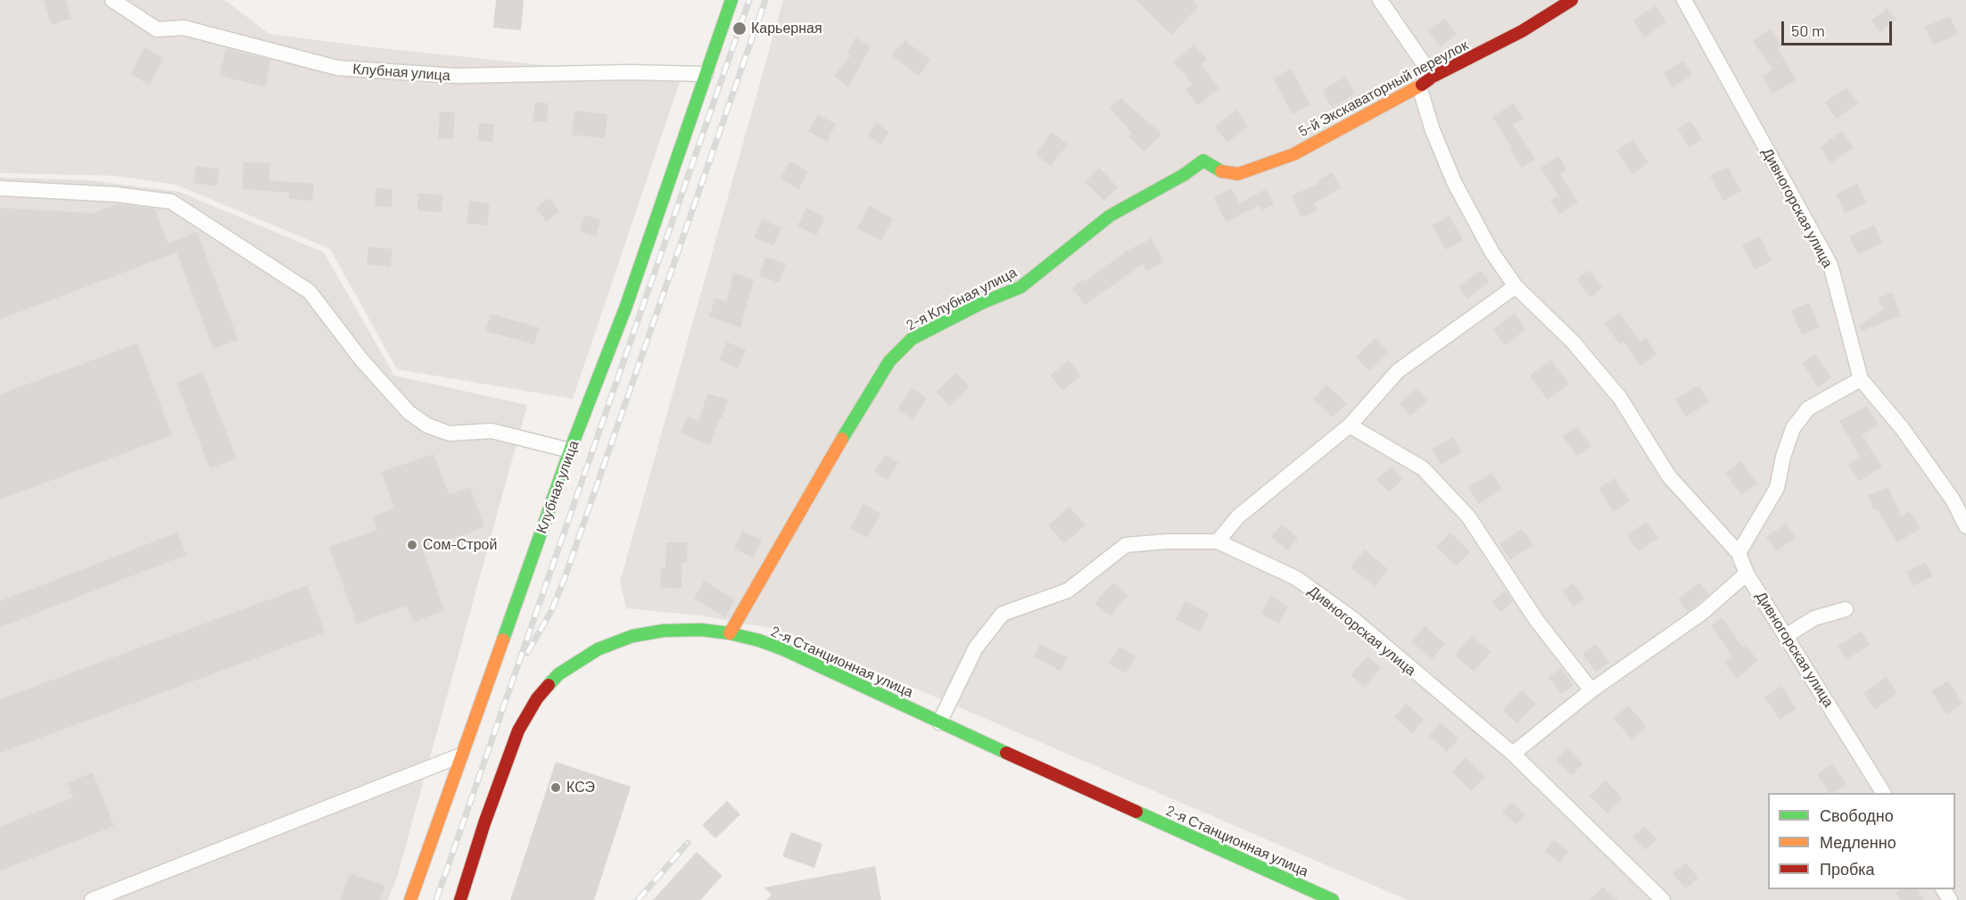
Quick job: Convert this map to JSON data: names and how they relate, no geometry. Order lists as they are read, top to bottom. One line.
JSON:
{"streets":{"street":["Клубная улица","5-й Экскаваторный переулок","Дивногорская улица","2-я Клубная улица","2-я Станционная улица"]},"crossings":[["5-й Экскаваторный переулок","Дивногорская улица"],["5-й Экскаваторный переулок","2-я Клубная улица"],["Дивногорская улица","2-я Станционная улица"],["2-я Клубная улица","2-я Станционная улица"]],"places":["Карьерная","Сом-Строй","КСЭ"],"legend":["Свободно","Медленно","Пробка"],"scale_bar":"50 m"}
